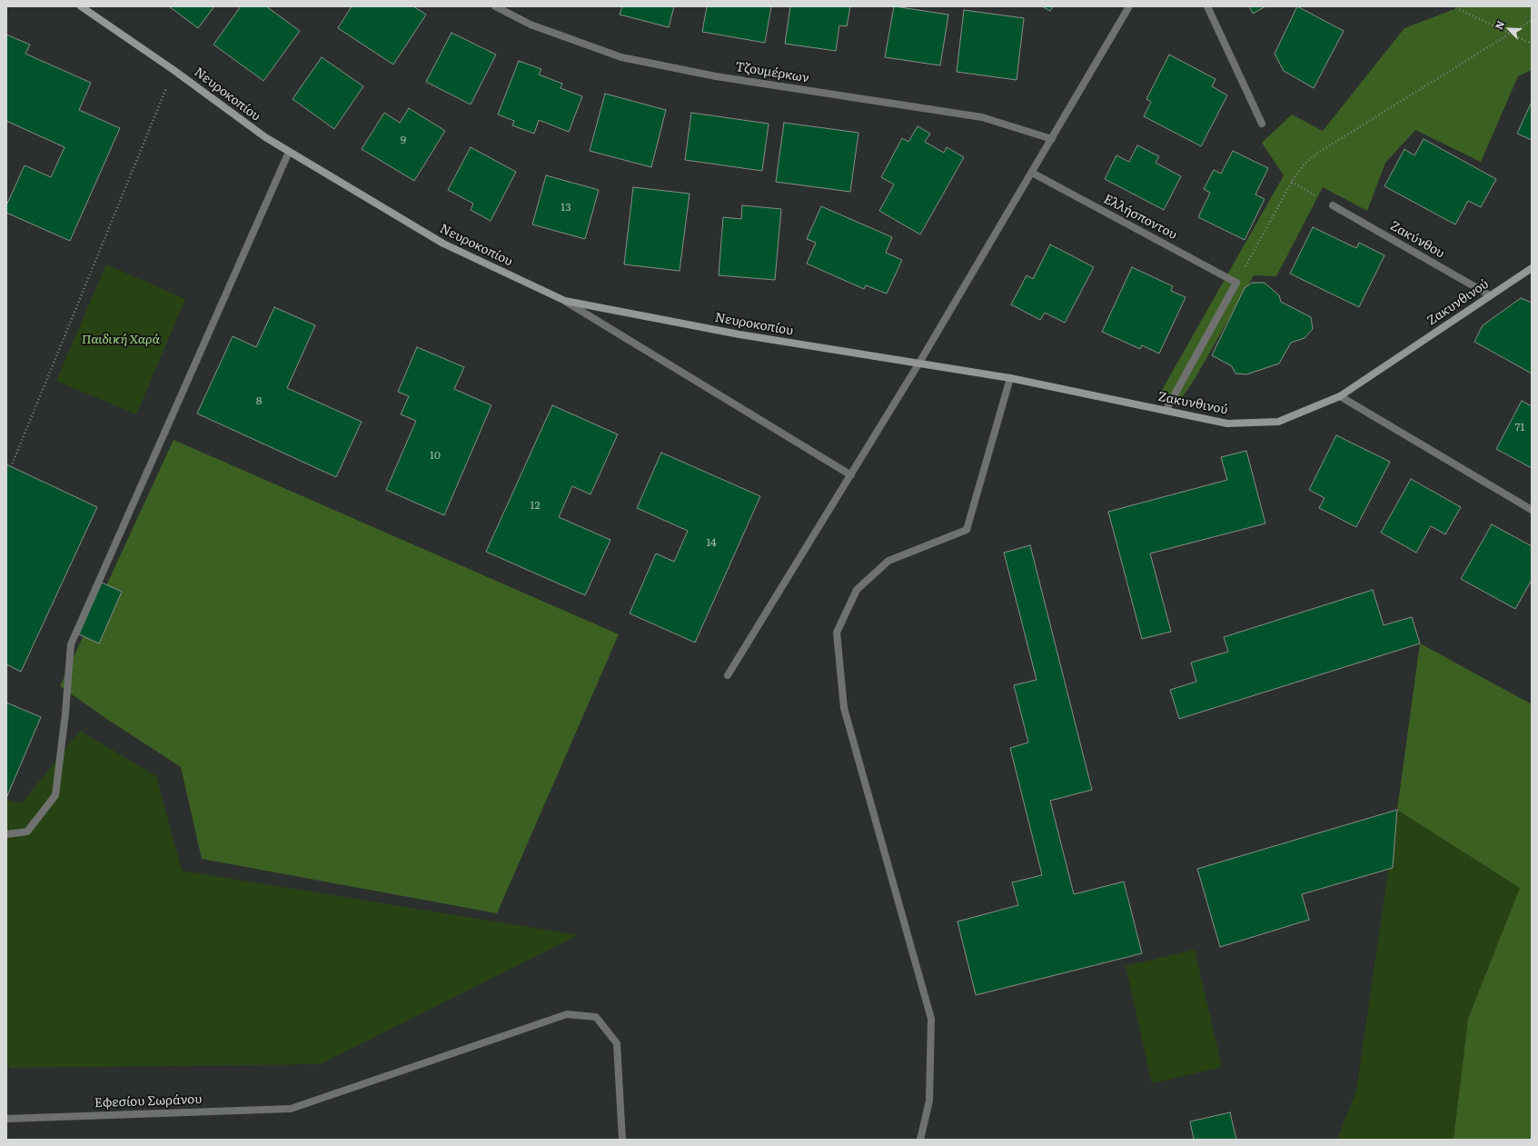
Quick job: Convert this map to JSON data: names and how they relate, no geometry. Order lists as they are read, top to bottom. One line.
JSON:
{"streets":{"street":["Τζουμέρκων","Νευροκοπίου","Ελλήσποντου","Ζακύνθου","Ζακυνθινού","Εφεσίου Σωράνου"]},"crossings":[["Νευροκοπίου","Ζακυνθινού"],["Ζακύνθου","Ζακυνθινού"]],"parks":["Παιδική Χαρά"],"house_numbers":["9","13","8","71","10","12","14"],"north":"top left"}
